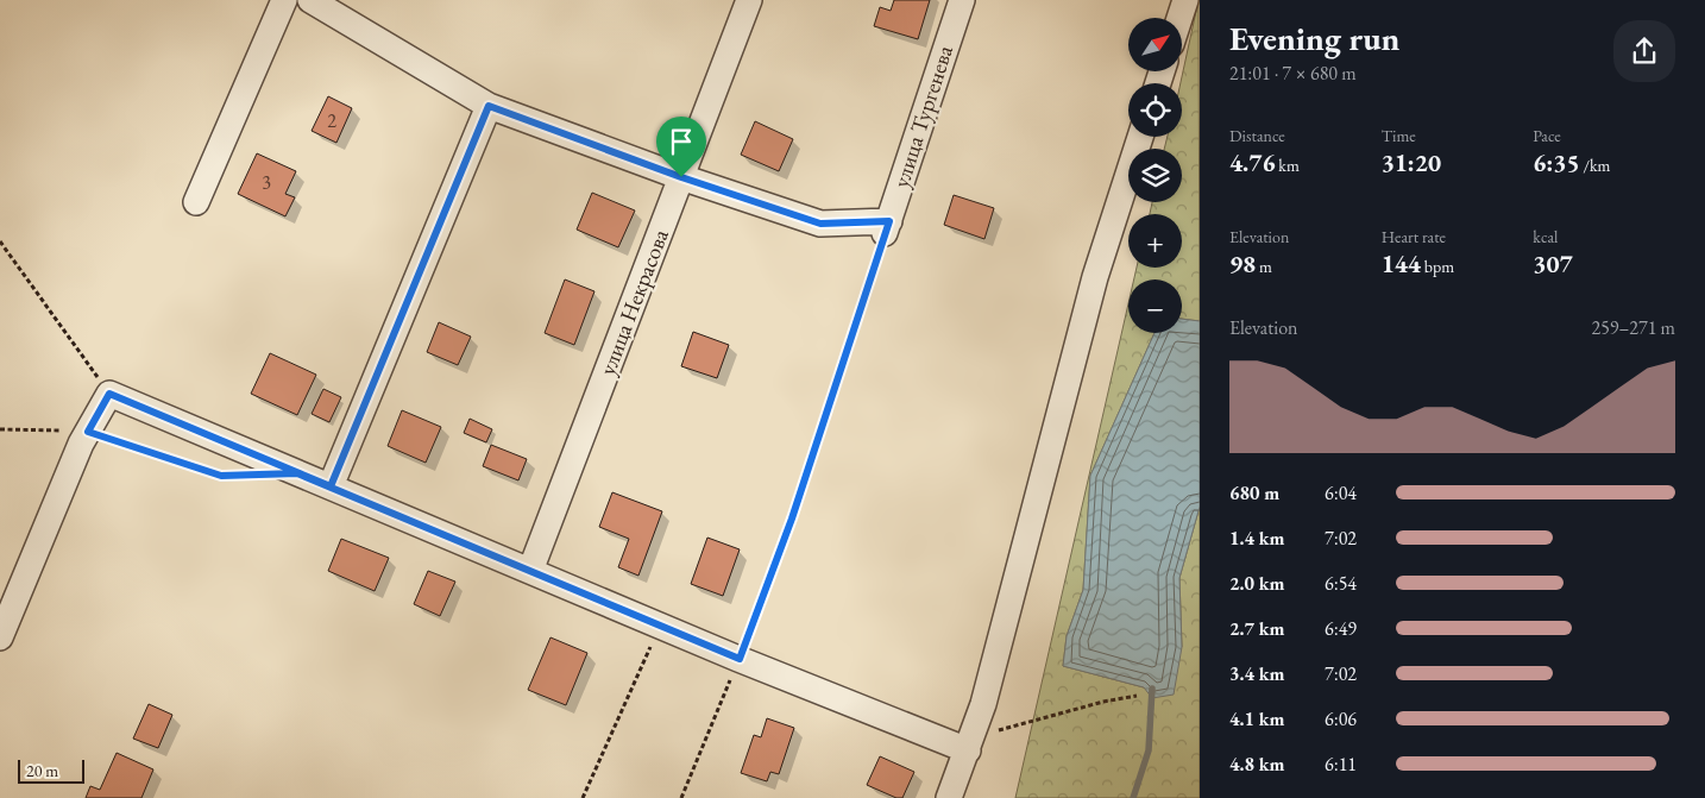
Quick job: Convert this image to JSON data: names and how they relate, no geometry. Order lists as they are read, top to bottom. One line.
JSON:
{"streets":{"lane":["улица Тургенева","улица Некрасова"]},"house_numbers":["2","3"],"scale_bar":"20 m","north":"top right","page":{"heading":["Evening run","21:01 · 7 × 680 m"],"map_buttons":["+","−"],"stats":[["Distance","4.76 km"],["Time","31:20"],["Pace","6:35 /km"],["Elevation","98 m"],["Heart rate","144 bpm"],["kcal","307"]],"chart":["Elevation","259–271 m"],"list":[{"name":"680 m","note":"6:04"},{"name":"1.4 km","note":"7:02"},{"name":"2.0 km","note":"6:54"},{"name":"2.7 km","note":"6:49"},{"name":"3.4 km","note":"7:02"},{"name":"4.1 km","note":"6:06"},{"name":"4.8 km","note":"6:11"}],"scale":"20 m"}}
